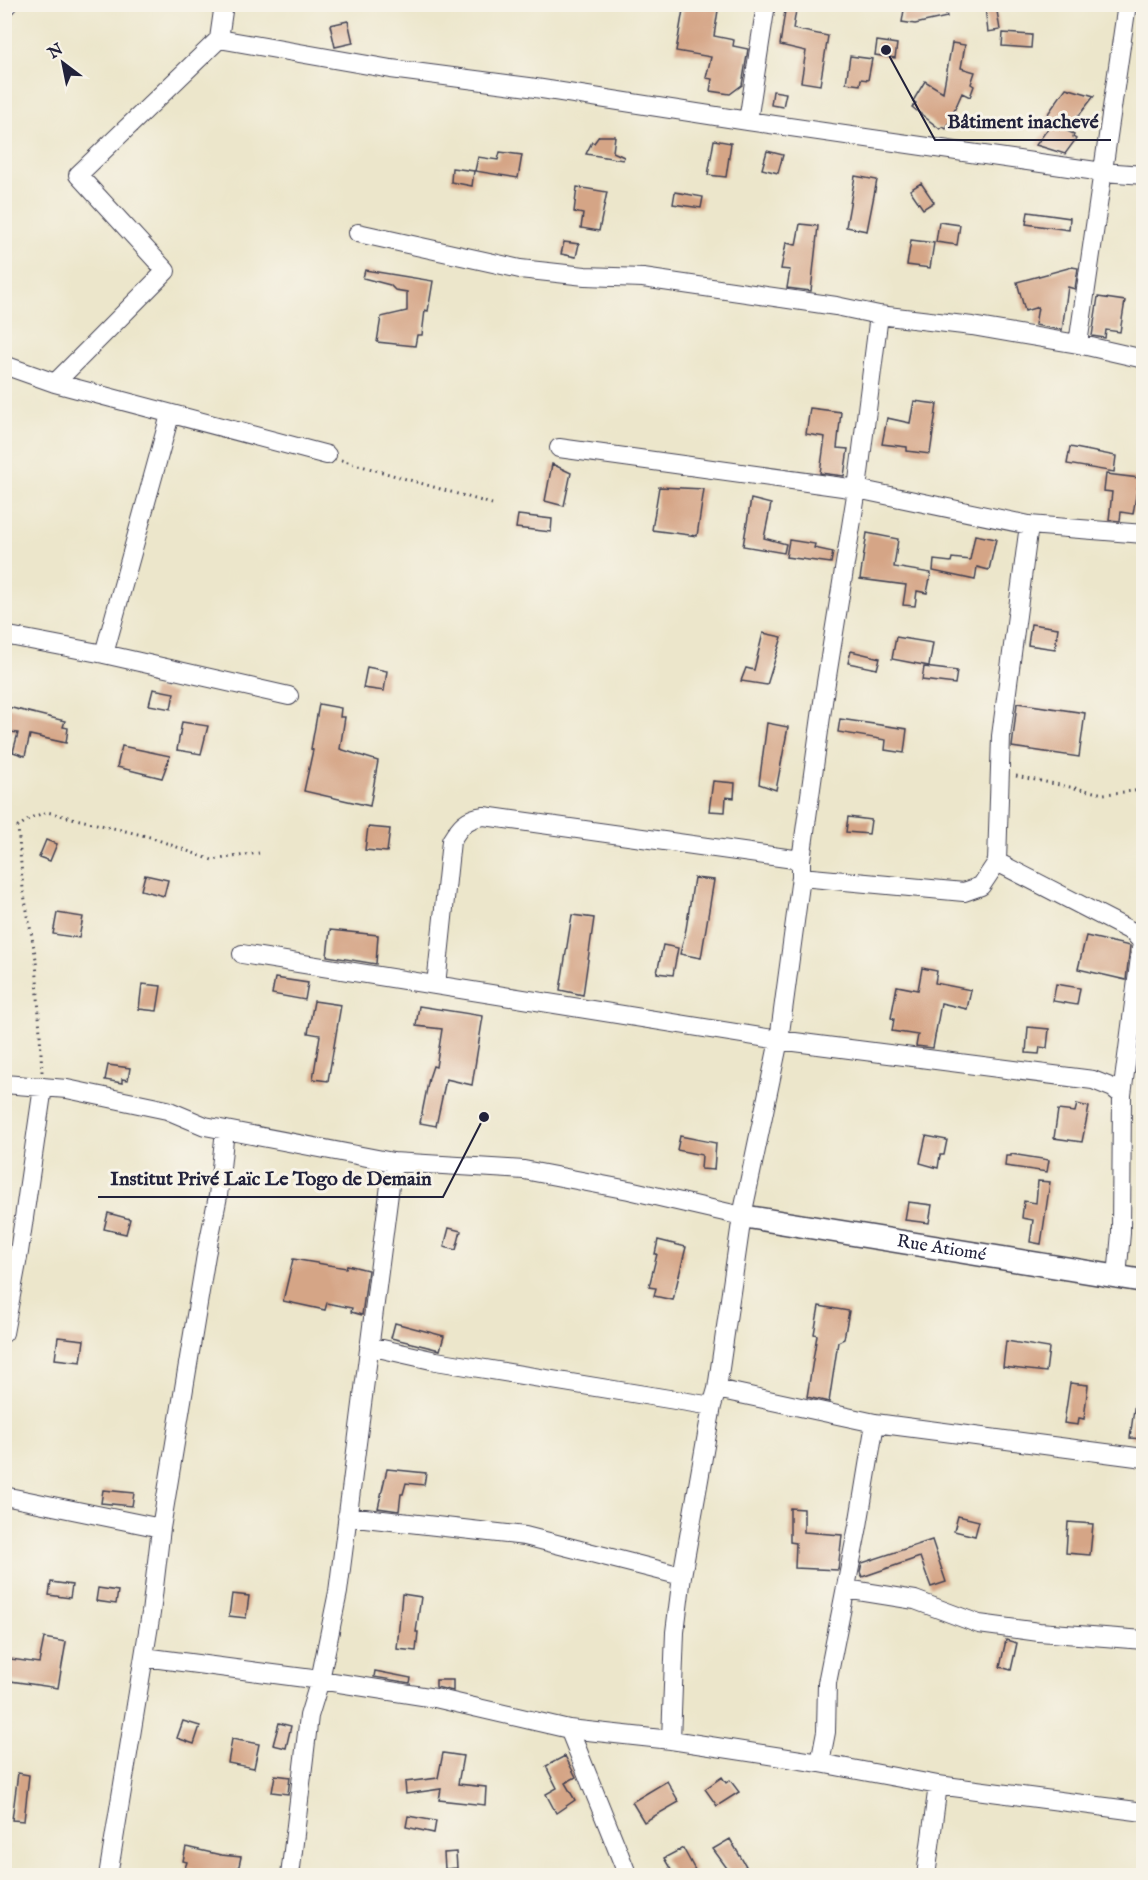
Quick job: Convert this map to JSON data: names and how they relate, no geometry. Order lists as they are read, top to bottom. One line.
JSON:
{"streets":{"street":["Rue Atiomé"]},"places":["Bâtiment inachevé","Institut Privé Laïc Le Togo de Demain"],"north":"top left"}
